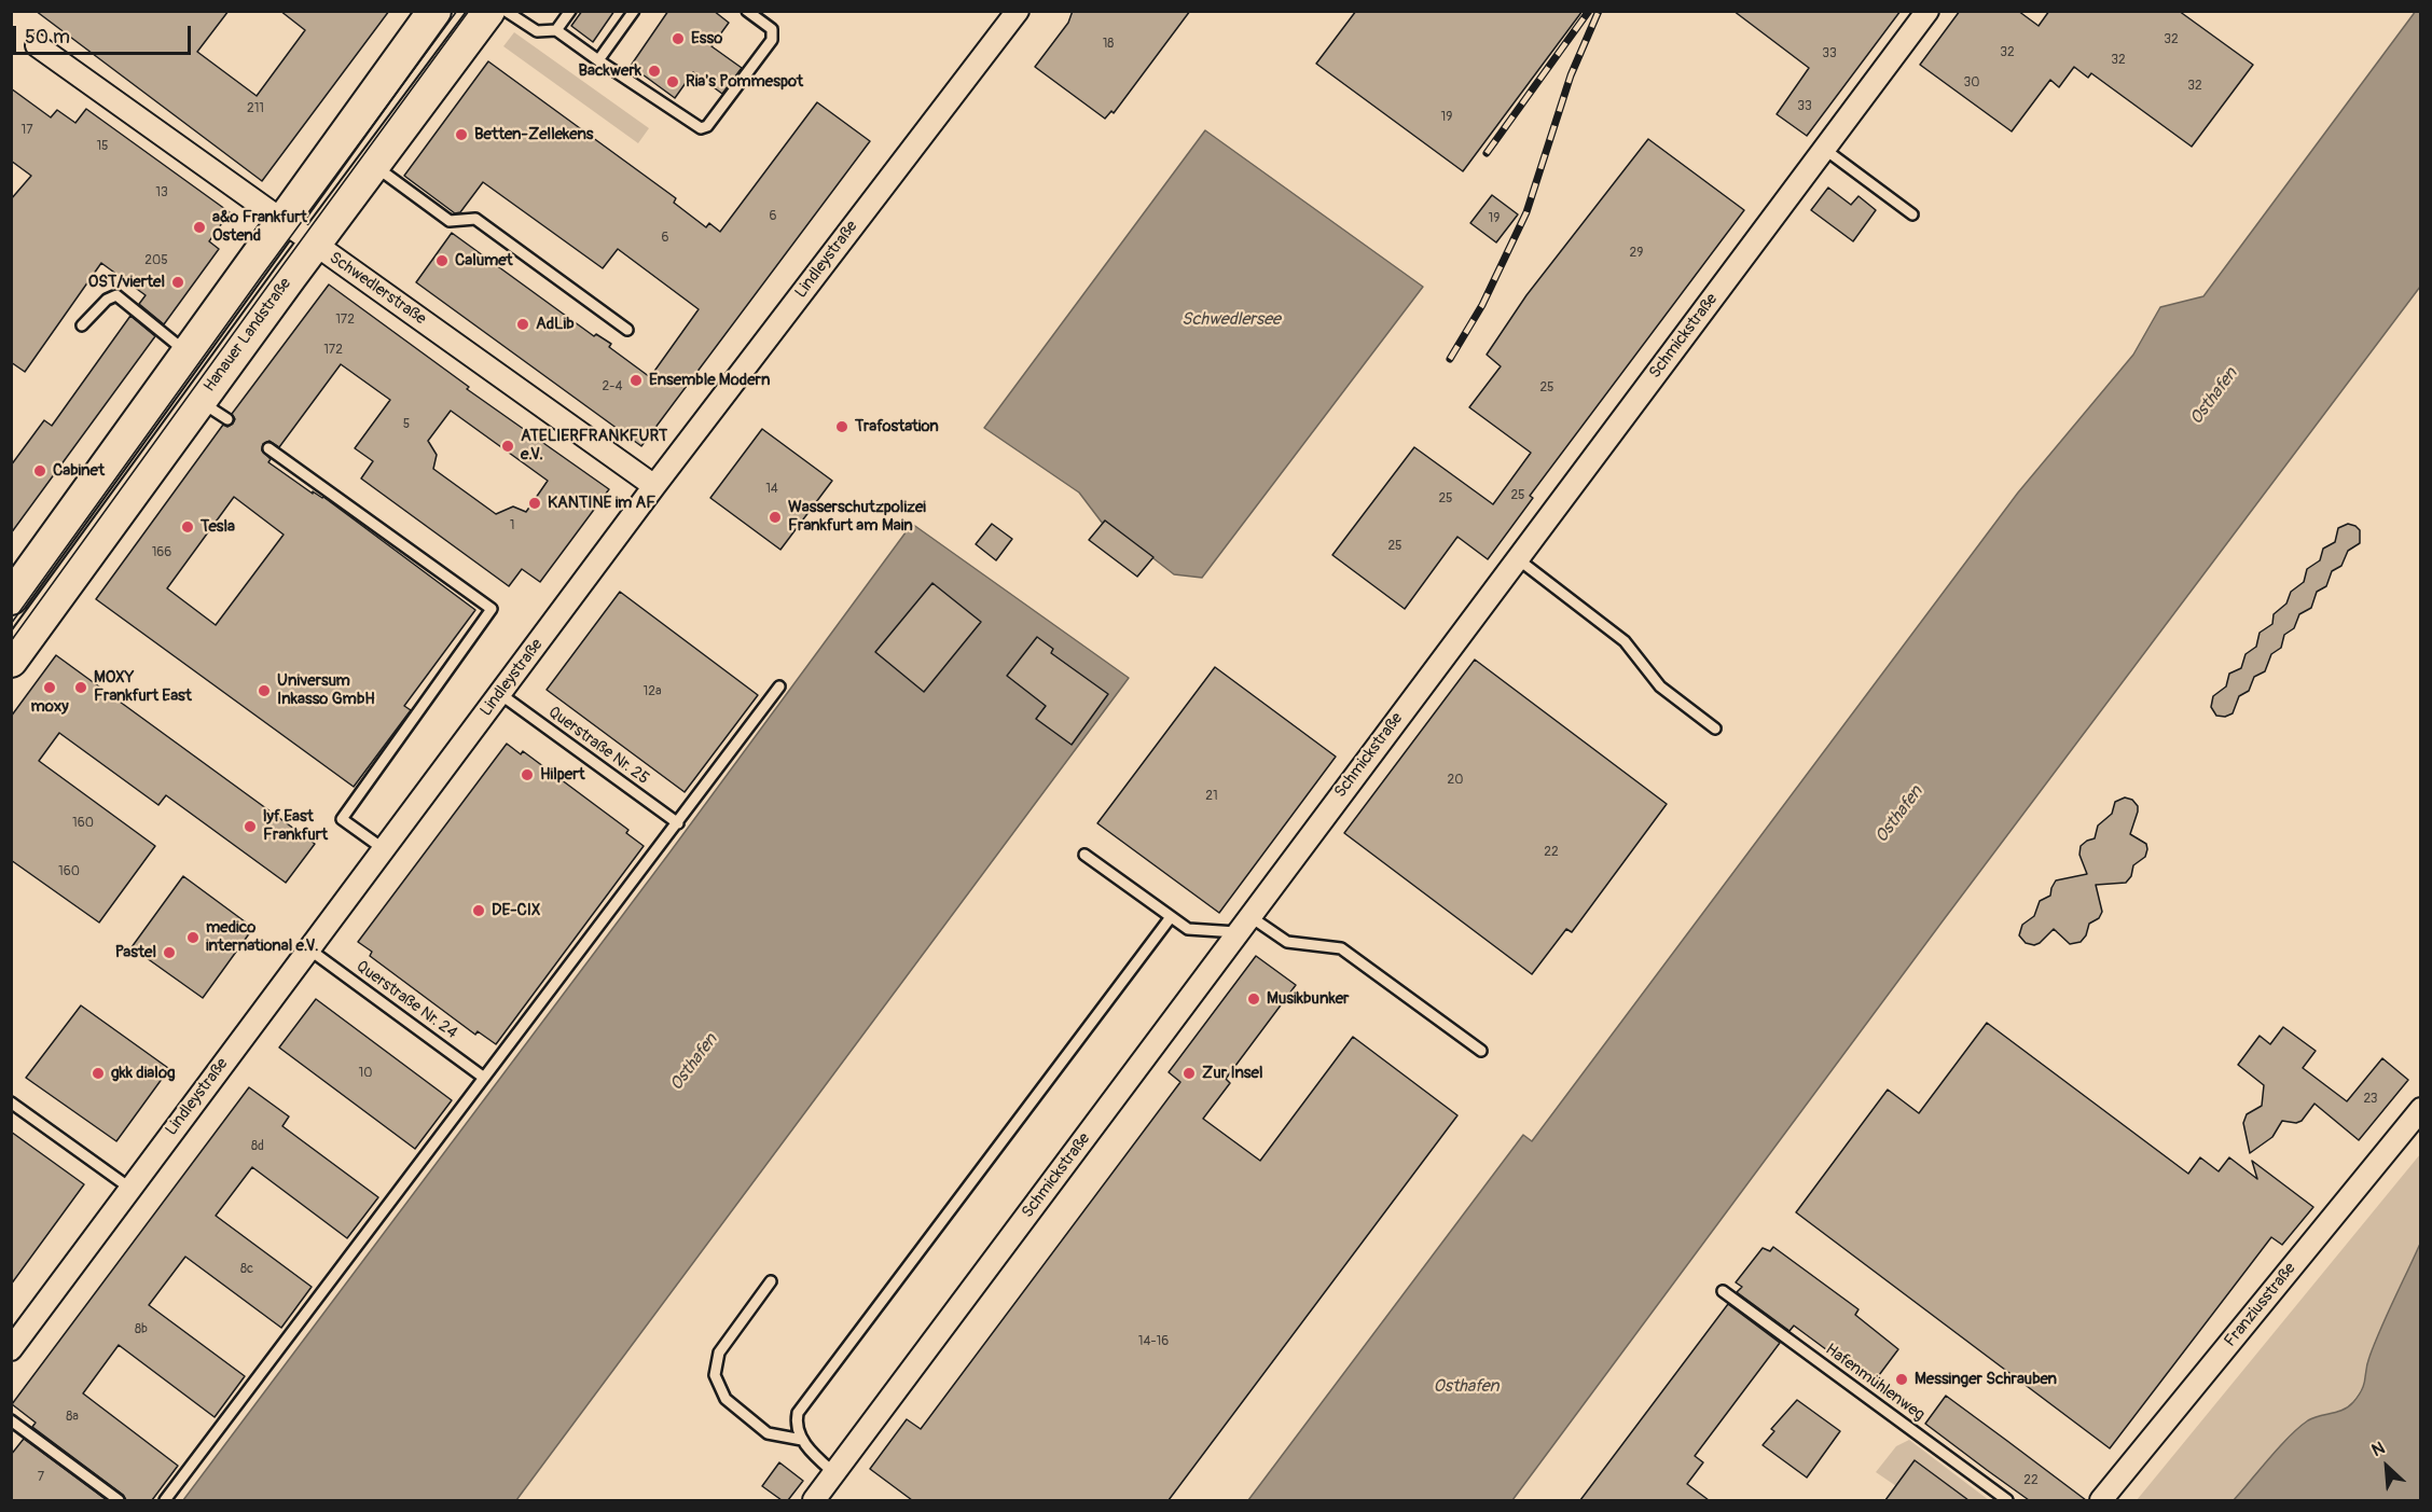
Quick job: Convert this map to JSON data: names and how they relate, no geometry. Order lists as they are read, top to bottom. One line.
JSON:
{"streets":{"main road":["Hanauer Landstraße"],"street":["Lindleystraße","Schwedlerstraße","Schmickstraße","Franziusstraße"],"lane":["Querstraße Nr. 25","Querstraße Nr. 24","Hafenmühlenweg"]},"crossings":[["Lindleystraße","Schwedlerstraße"],["Lindleystraße","Querstraße Nr. 25"],["Lindleystraße","Querstraße Nr. 24"],["Schwedlerstraße","Hanauer Landstraße"]],"water":["Schwedlersee","Osthafen"],"places":["Esso","Backwerk","Ria's Pommespot","Betten-Zellekens","a&o Frankfurt Ostend","Calumet","OST/viertel","AdLib","Ensemble Modern","Trafostation","ATELIERFRANKFURT e.V.","Cabinet","KANTINE im AF","Wasserschutzpolizei Frankfurt am Main","Tesla","moxy","MOXY Frankfurt East","Universum Inkasso GmbH","Hilpert","lyf East Frankfurt","DE-CIX","medico international e.V.","Pastel","Musikbunker","gkk dialog","Zur Insel","Messinger Schrauben"],"house_numbers":["32","18","32","33","32","30","32","33","211","19","17","15","13","6","19","6","29","205","172","172","2-4","25","5","14","25","25","1","25","166","12a","20","21","160","22","160","10","23","8d","8c","8b","14-16","8a","7","22"],"scale_bar":"50 m","north":"top left"}
